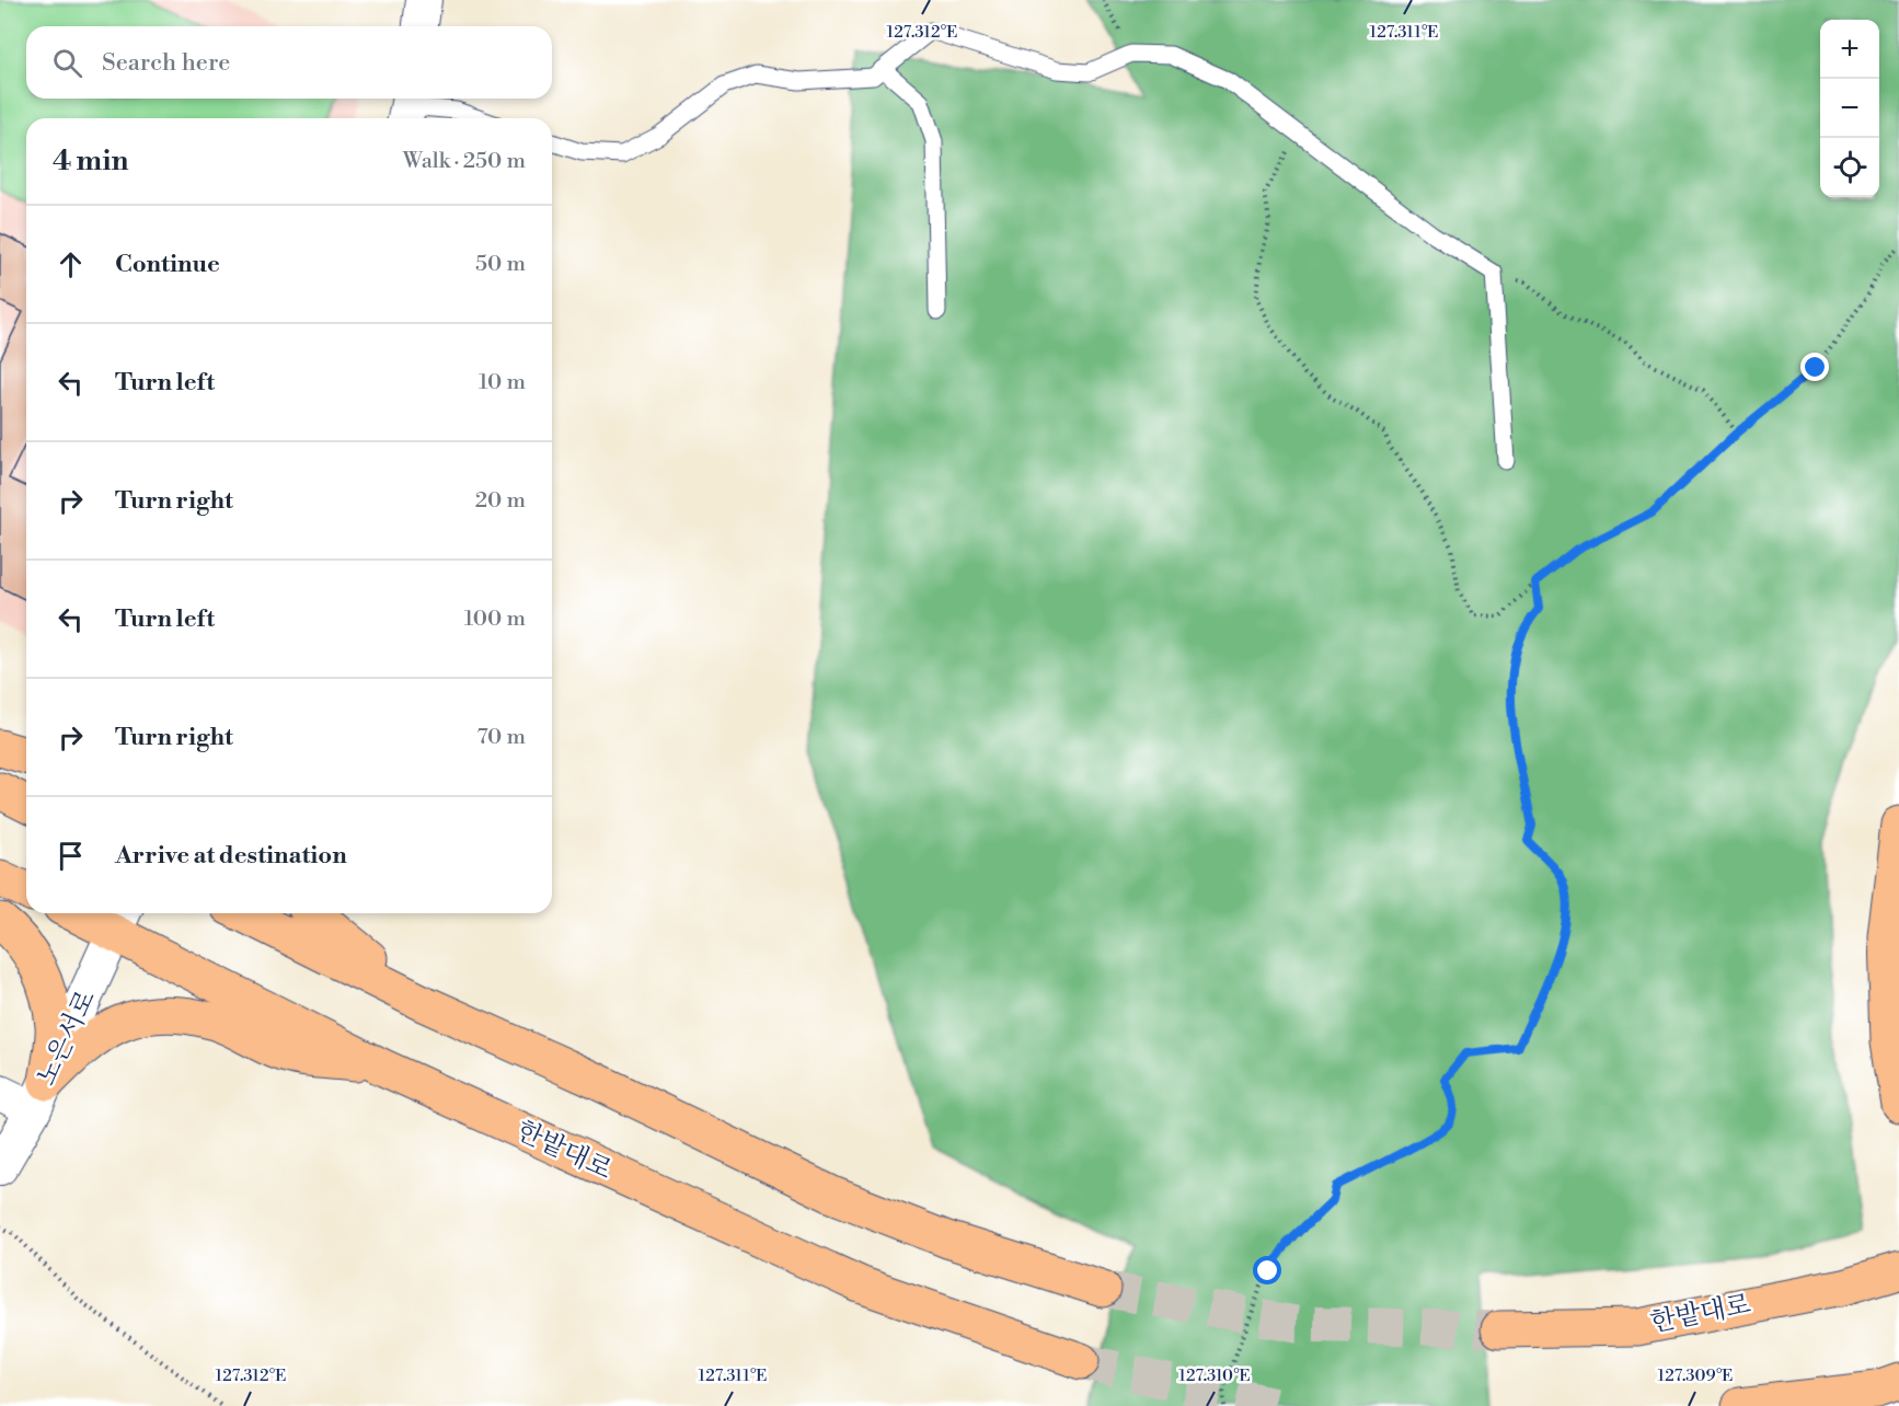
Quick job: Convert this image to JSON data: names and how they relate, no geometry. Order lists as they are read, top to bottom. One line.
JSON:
{"streets":{"main road":["한밭대로"],"street":["노은서로"]},"crossings":[["노은서로","한밭대로"]],"page":{"map_buttons":["+","−"],"search":"Search here","heading":["4 min","Walk · 250 m"],"list":[["Continue","50 m"],["Turn left","10 m"],["Turn right","20 m"],["Turn left","100 m"],["Turn right","70 m"],"Arrive at destination"]},"coordinates":["127.312°E","127.311°E","127.310°E","127.309°E"]}
